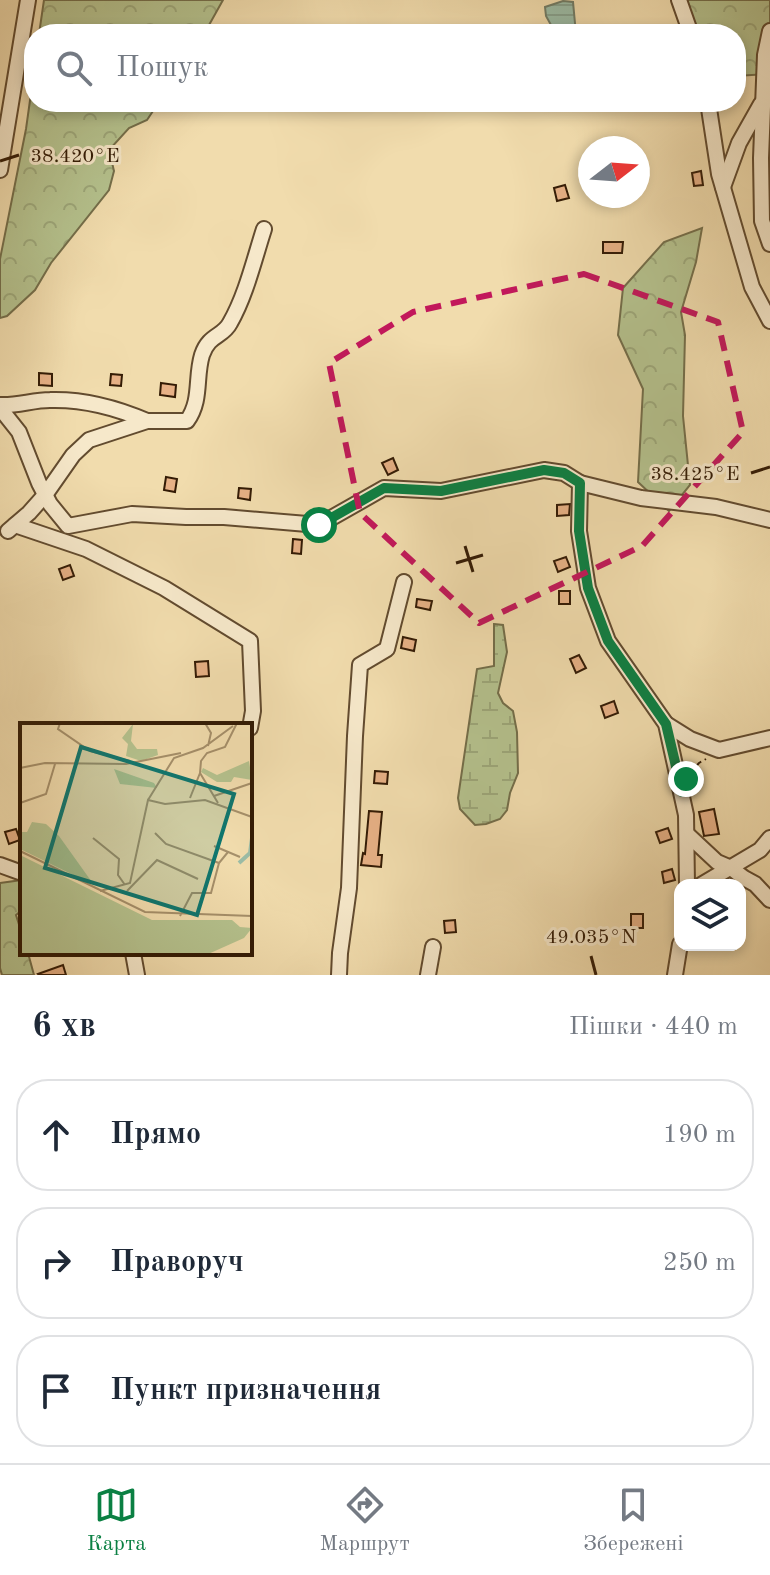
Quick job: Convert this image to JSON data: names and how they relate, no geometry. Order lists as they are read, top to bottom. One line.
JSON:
{"north":"right","page":{"search":"Пошук","heading":["6 хв","Пішки · 440 m"],"list":[["Прямо","190 m"],["Праворуч","250 m"],"Пункт призначення"],"nav":["Карта","Маршрут","Збережені"]},"coordinates":["38.420°E","38.425°E","49.035°N"]}
